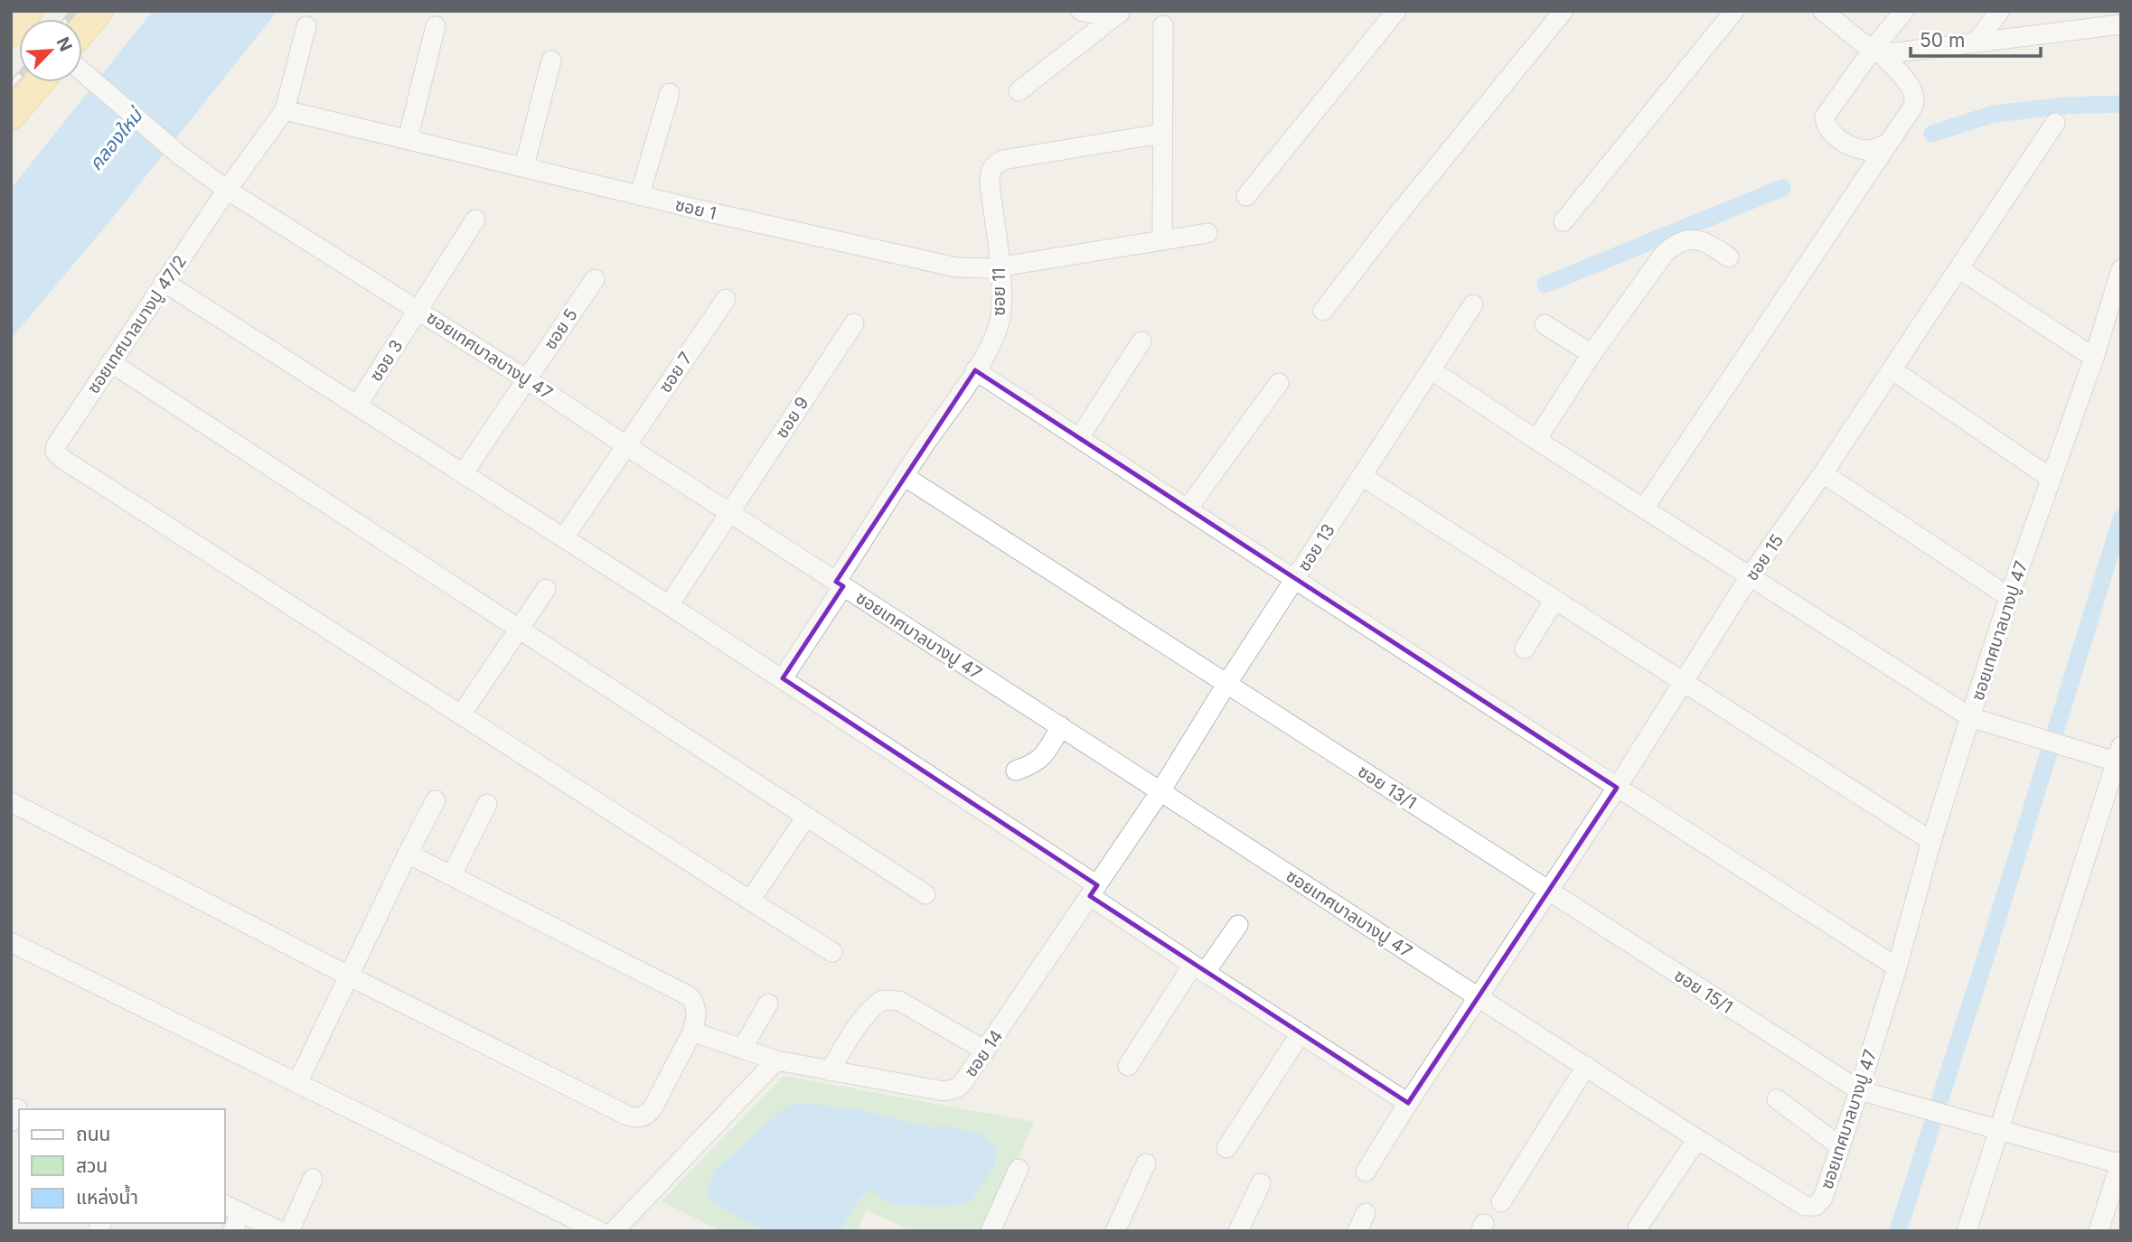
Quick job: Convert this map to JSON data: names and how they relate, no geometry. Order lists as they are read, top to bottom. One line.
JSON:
{"streets":{"street":["ซอย 1","ซอย 11","ซอยเทศบาลบางปู 47/2","ซอย 5","ซอยเทศบาลบางปู 47","ซอย 3","ซอย 7","ซอย 9","ซอย 13","ซอย 15","ซอย 13/1","ซอย 15/1","ซอย 14"]},"crossings":[["ซอย 1","ซอย 11"],["ซอย 11","ซอยเทศบาลบางปู 47"],["ซอย 11","ซอย 13/1"],["ซอยเทศบาลบางปู 47/2","ซอยเทศบาลบางปู 47"],["ซอย 5","ซอยเทศบาลบางปู 47"],["ซอยเทศบาลบางปู 47","ซอย 3"],["ซอยเทศบาลบางปู 47","ซอย 7"],["ซอยเทศบาลบางปู 47","ซอย 9"],["ซอยเทศบาลบางปู 47","ซอย 13"],["ซอยเทศบาลบางปู 47","ซอย 15"],["ซอยเทศบาลบางปู 47","ซอย 15/1"],["ซอยเทศบาลบางปู 47","ซอย 14"],["ซอย 13","ซอย 13/1"],["ซอย 13","ซอย 14"],["ซอย 15","ซอย 13/1"],["ซอย 15","ซอย 15/1"],["ซอย 13/1","ซอย 15/1"]],"water":["คลองใหม่"],"legend":["ถนน","สวน","แหล่งน้ำ"],"scale_bar":"50 m","north":"top right"}
